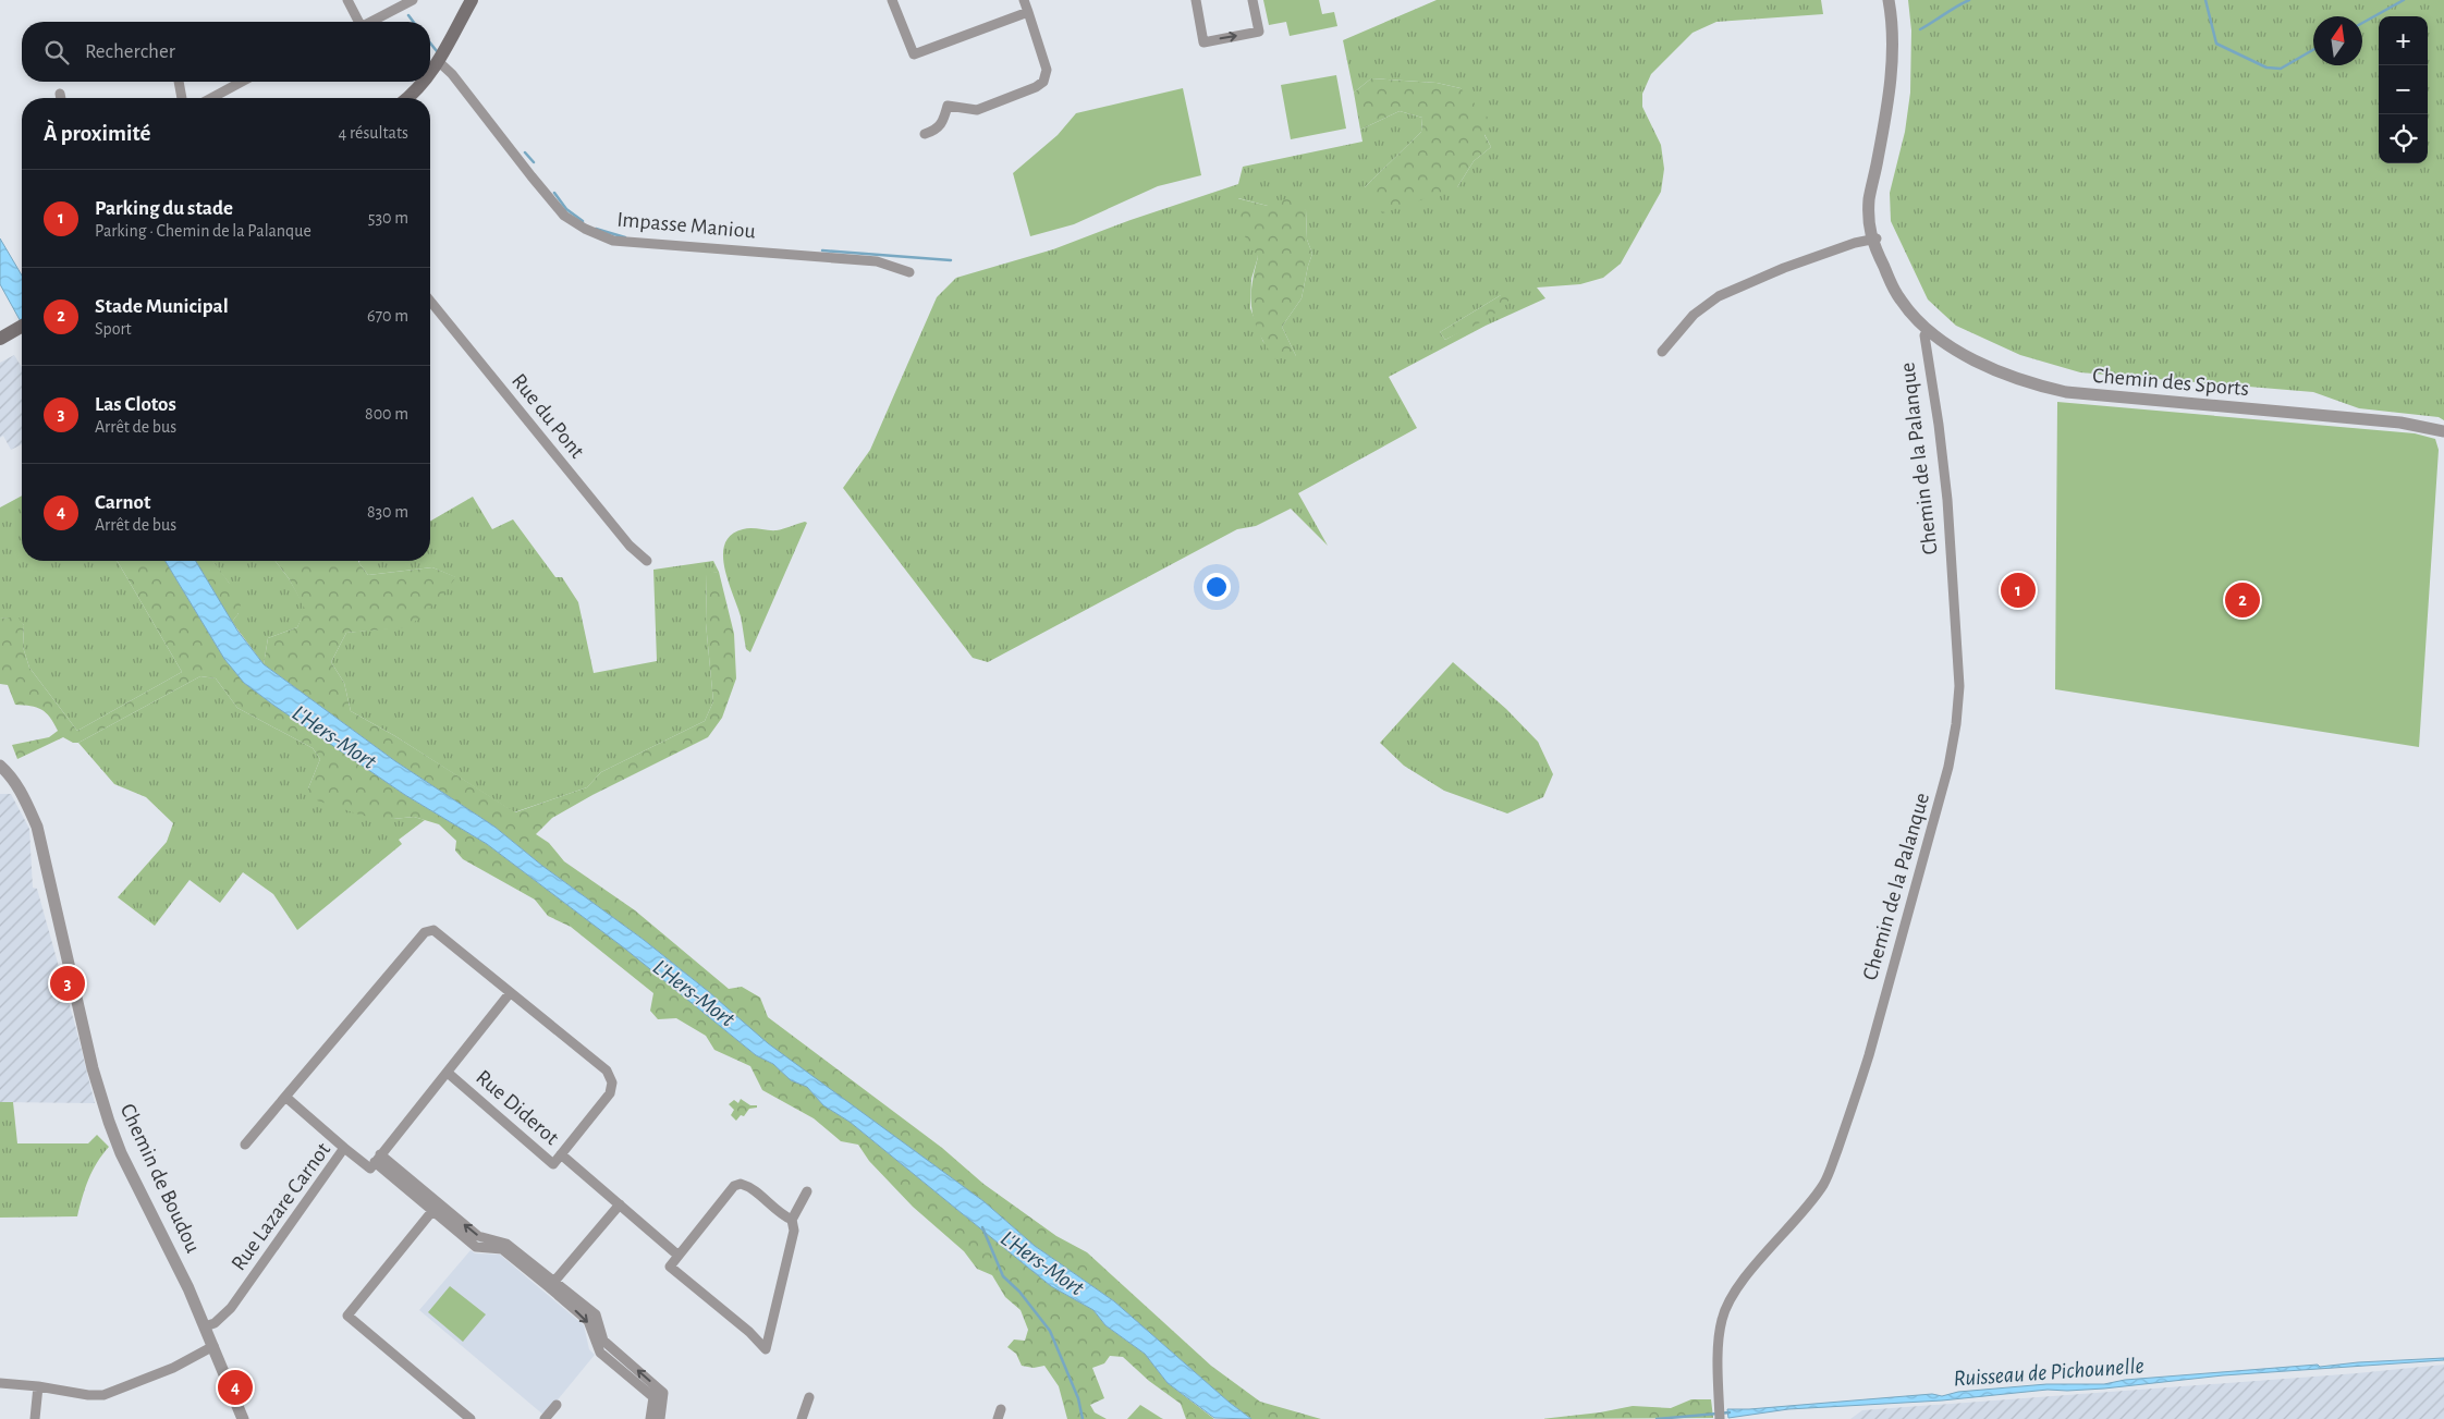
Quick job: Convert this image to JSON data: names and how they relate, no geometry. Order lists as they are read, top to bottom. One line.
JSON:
{"streets":{"street":["Impasse Maniou","Chemin des Sports","Rue du Pont","Chemin de la Palanque","Rue Diderot","Chemin de Boudou","Rue Lazare Carnot"]},"crossings":[["Chemin de Boudou","Rue Lazare Carnot"]],"water":["L'Hers-Mort","Ruisseau de Pichounelle"],"north":"top","page":{"map_buttons":["+","−"],"search":"Rechercher","heading":["À proximité","4 résultats"],"list":[{"mark":"1","name":"Parking du stade","note":"Parking · Chemin de la Palanque","value":"530 m"},{"mark":"2","name":"Stade Municipal","note":"Sport","value":"670 m"},{"mark":"3","name":"Las Clotos","note":"Arrêt de bus","value":"800 m"},{"mark":"4","name":"Carnot","note":"Arrêt de bus","value":"830 m"}],"pins":["1","2","3","4"]}}
